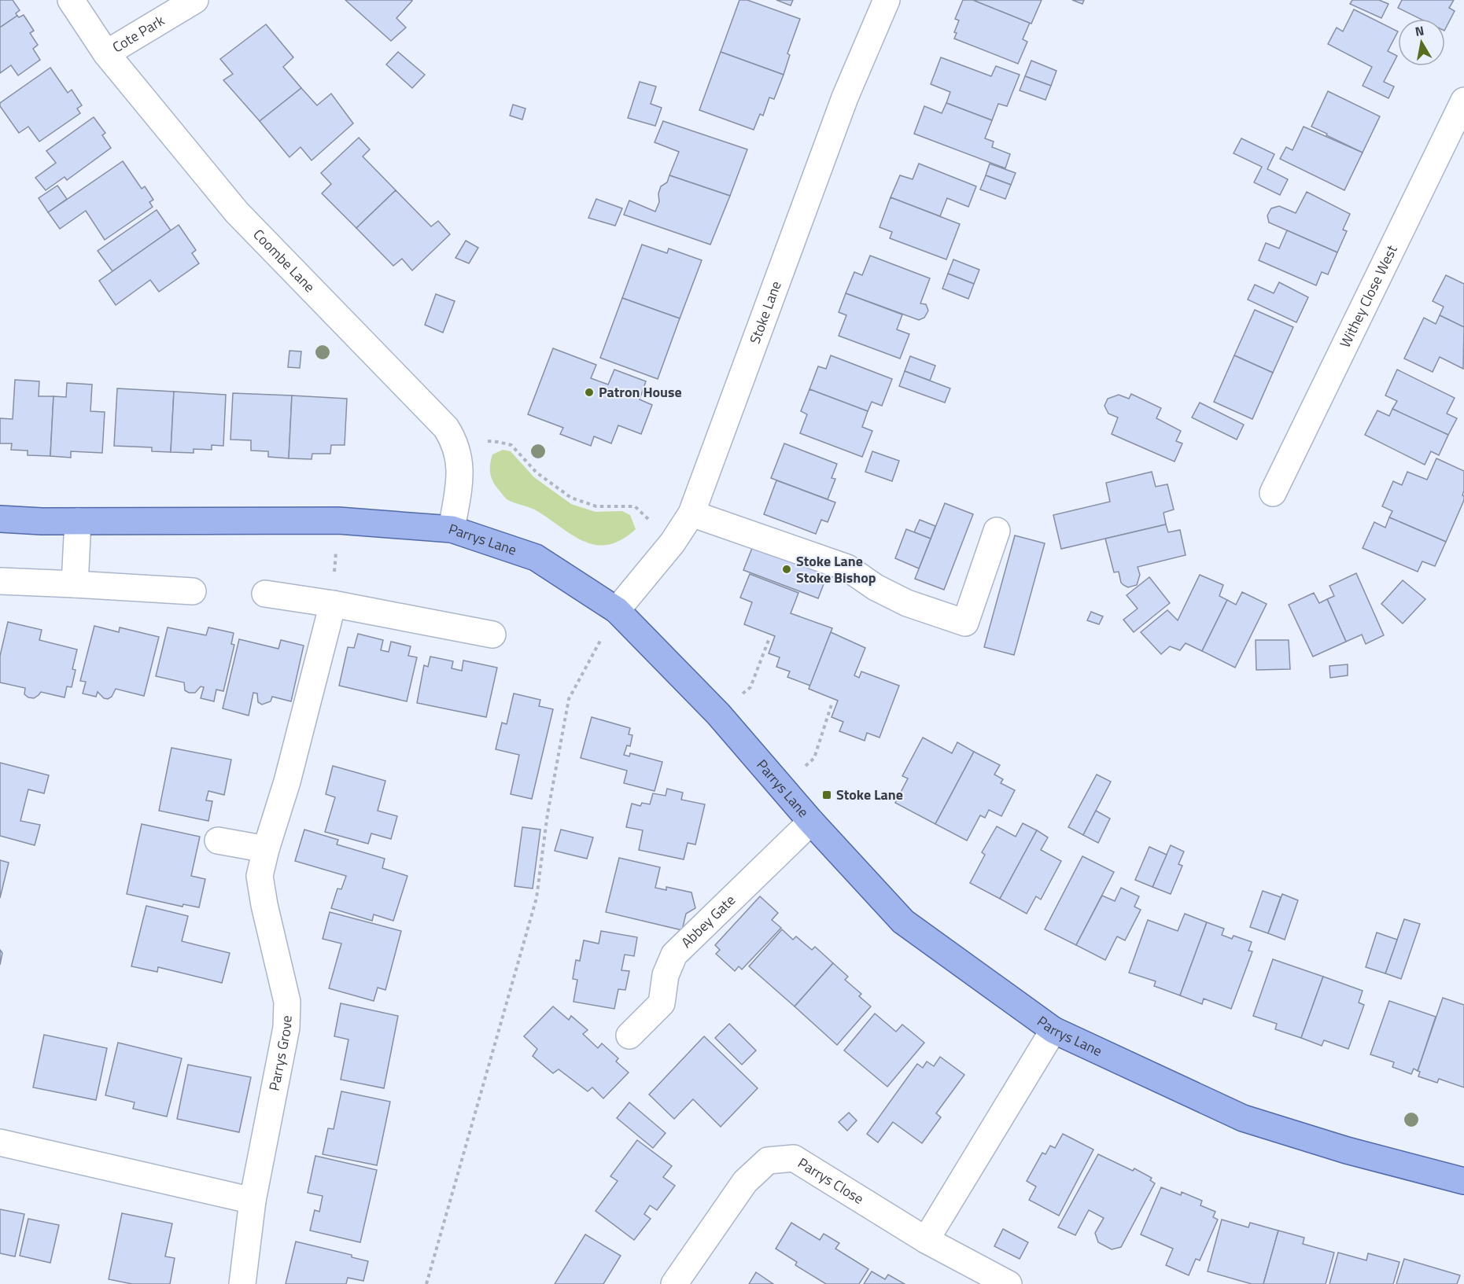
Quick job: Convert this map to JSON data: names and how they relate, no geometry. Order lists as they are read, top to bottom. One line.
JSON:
{"streets":{"main road":["Parrys Lane"],"street":["Cote Park","Coombe Lane","Withey Close West","Stoke Lane","Abbey Gate","Parrys Grove","Parrys Close"]},"crossings":[["Cote Park","Coombe Lane"],["Coombe Lane","Parrys Lane"],["Stoke Lane","Parrys Lane"],["Parrys Lane","Abbey Gate"]],"places":{"other":["Patron House","Stoke Lane Stoke Bishop"],"transit":["Stoke Lane"]},"north":"top"}
